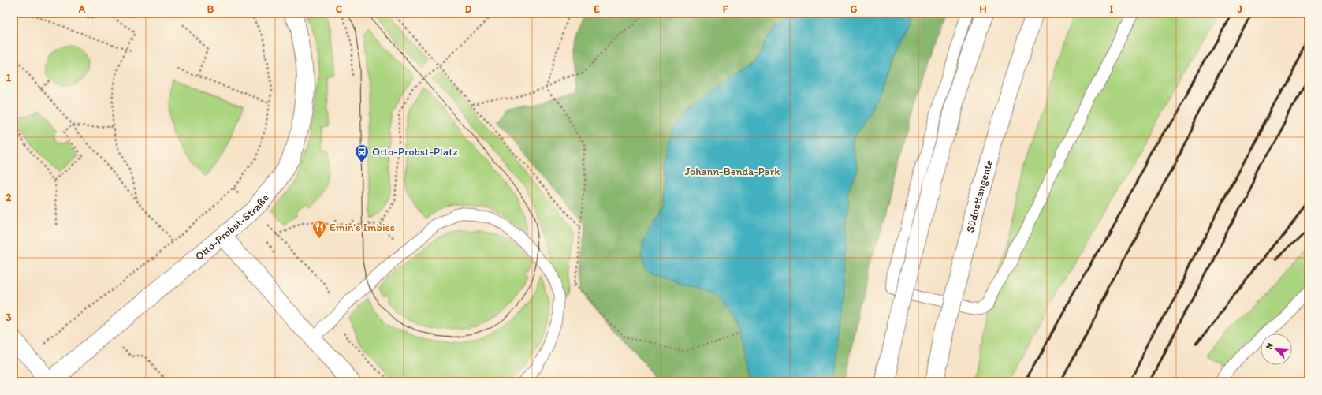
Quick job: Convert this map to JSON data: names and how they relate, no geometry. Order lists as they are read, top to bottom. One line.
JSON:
{"streets":{"main road":["Südosttangente","Otto-Probst-Straße"]},"parks":["Johann-Benda-Park"],"places":{"bus stop":["Otto-Probst-Platz"],"restaurant":["Emin's Imbiss"]},"north":"top left","grid":{"columns":["A","B","C","D","E","F","G","H","I","J"],"rows":["1","2","3"]}}
